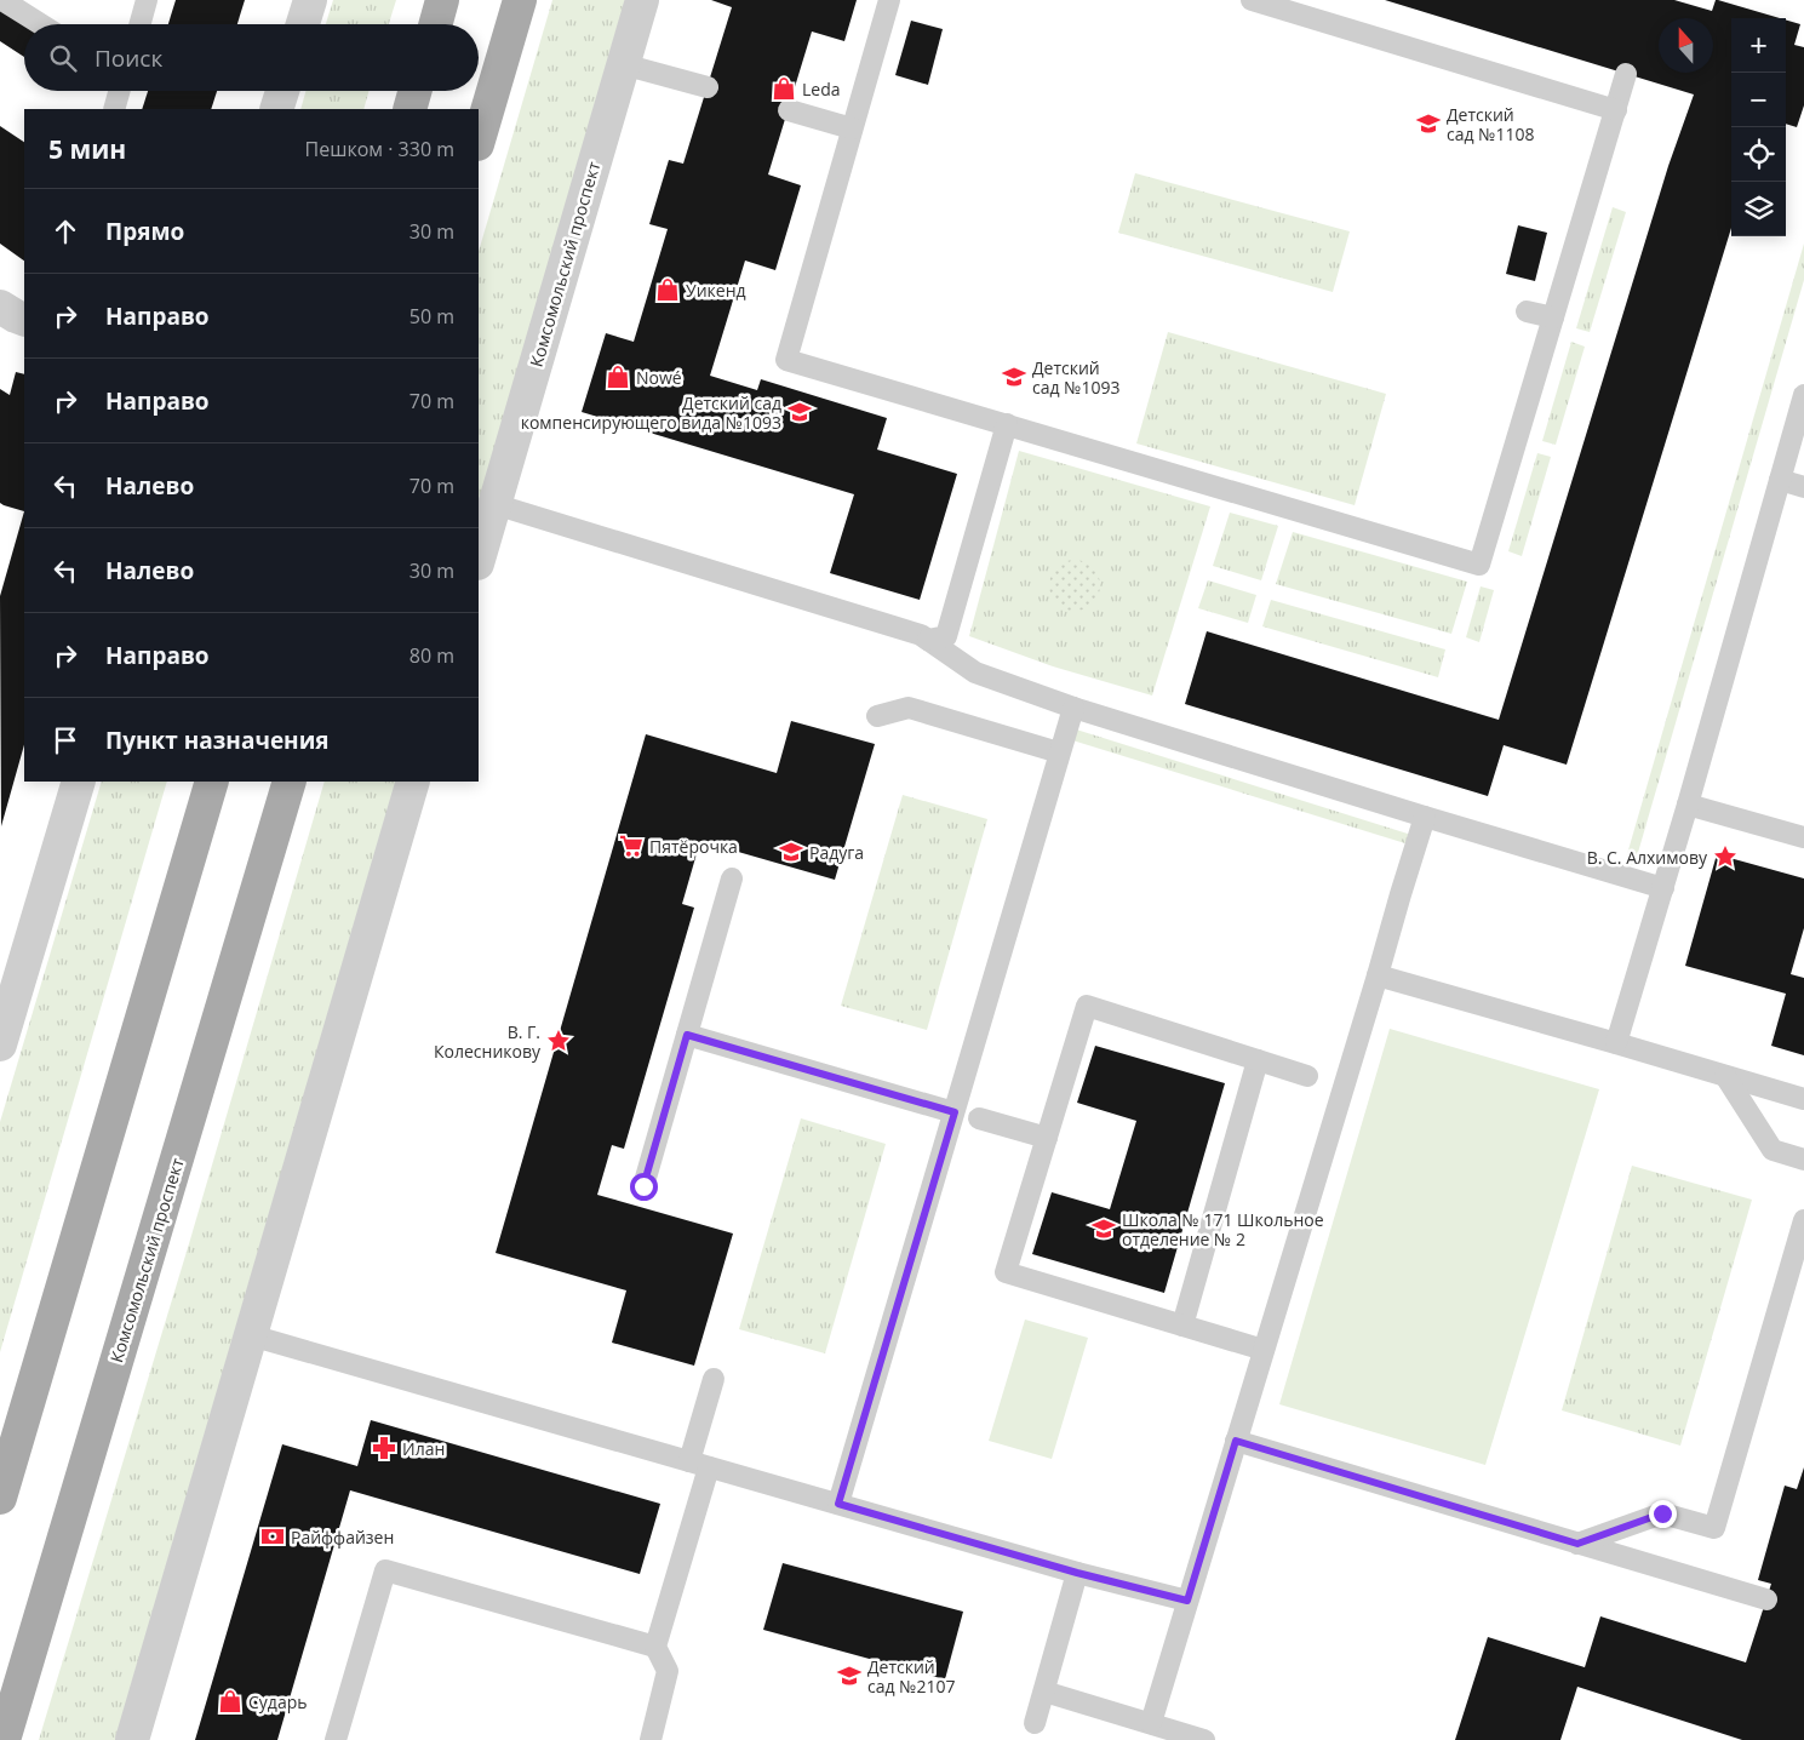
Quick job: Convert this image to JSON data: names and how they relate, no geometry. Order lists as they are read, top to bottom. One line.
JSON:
{"streets":{"main road":["Комсомольский проспект"]},"places":{"shop":["Leda","Уикенд","Nowé","Сударь"],"school or university":["Детский сад №1108","Детский сад №1093","Детский сад компенсирующего вида №1093","Радуга","Школа № 171 Школьное отделение № 2","Детский сад №2107"],"supermarket":["Пятёрочка"],"place":["В. С. Алхимову","В. Г. Колесникову"],"pharmacy":["Илан"],"bank":["Райффайзен"]},"north":"top","page":{"map_buttons":["+","−"],"search":"Поиск","heading":["5 мин","Пешком · 330 m"],"list":[["Прямо","30 m"],["Направо","50 m"],["Направо","70 m"],["Налево","70 m"],["Налево","30 m"],["Направо","80 m"],"Пункт назначения"]}}
